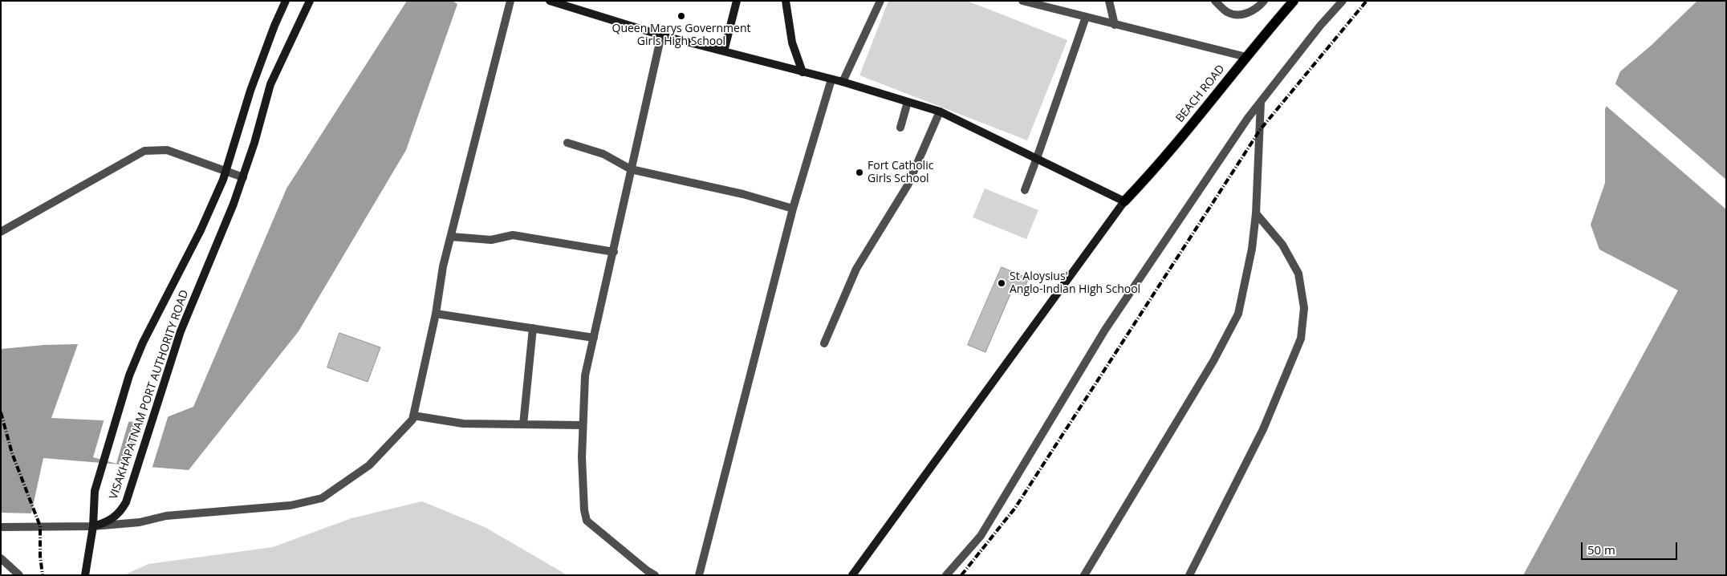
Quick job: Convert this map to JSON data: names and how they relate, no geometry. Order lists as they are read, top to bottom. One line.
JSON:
{"streets":{"main road":["BEACH ROAD","VISAKHAPATNAM PORT AUTHORITY ROAD"]},"places":["Queen Marys Government Girls High School","Fort Catholic Girls School","St Aloysius' Anglo-Indian High School"],"scale_bar":"50 m"}
